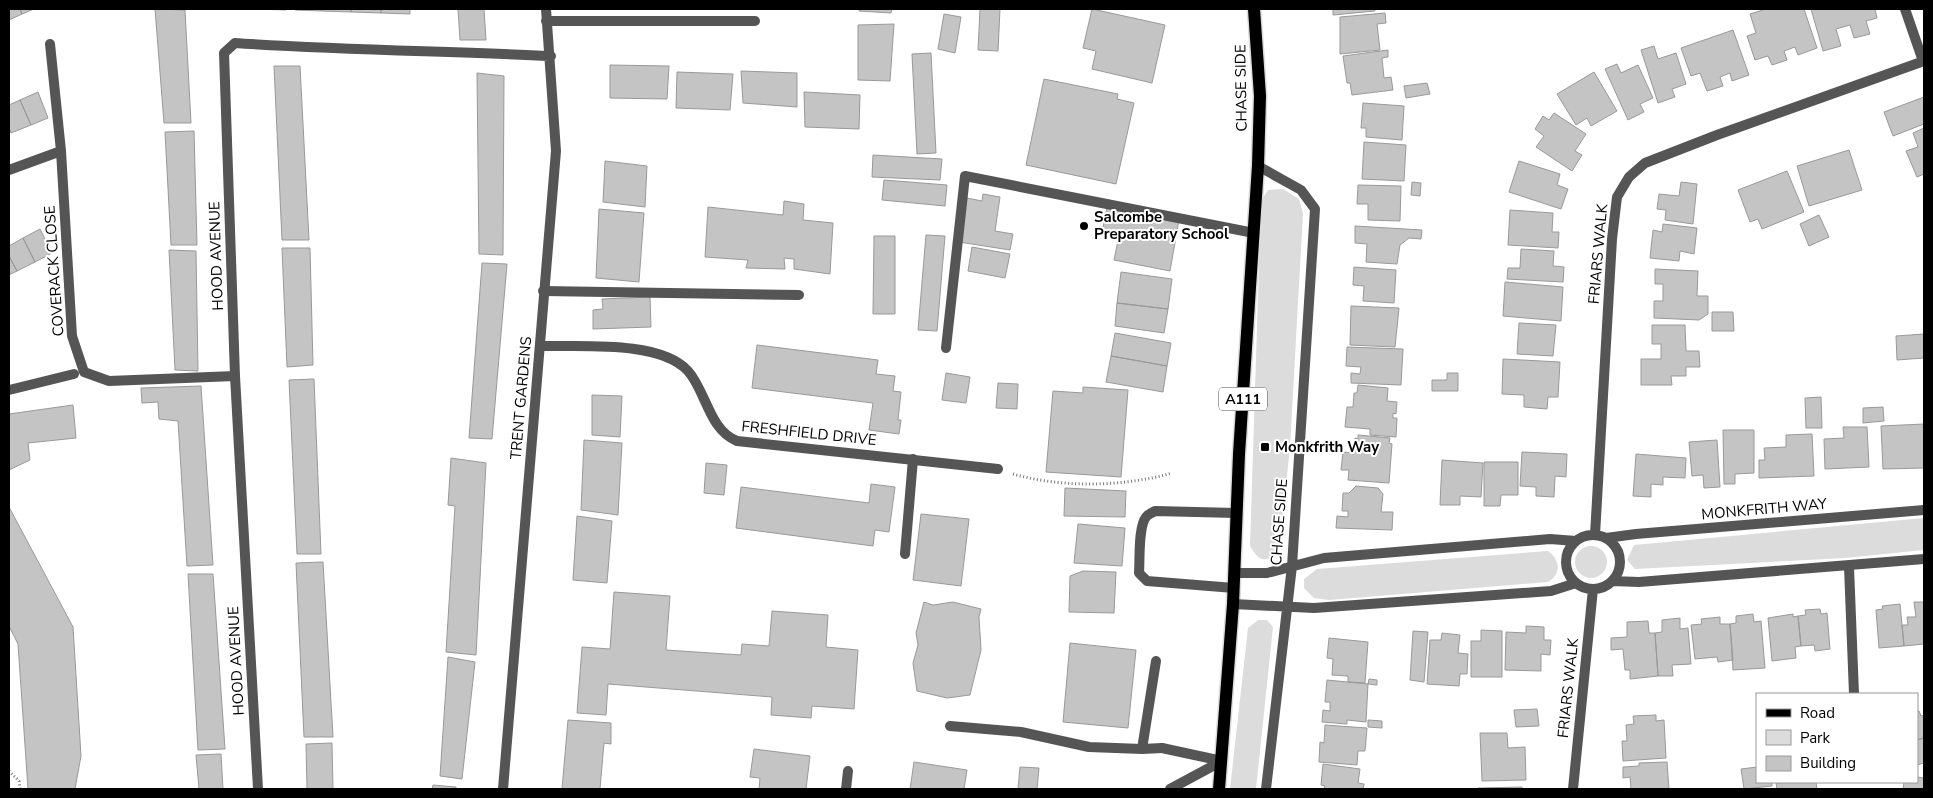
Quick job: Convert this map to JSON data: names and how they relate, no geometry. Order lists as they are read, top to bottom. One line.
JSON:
{"streets":{"main road":["CHASE SIDE","A111"],"street":["FRIARS WALK","HOOD AVENUE","COVERACK CLOSE","TRENT GARDENS","FRESHFIELD DRIVE","MONKFRITH WAY"]},"crossings":[["FRIARS WALK","MONKFRITH WAY"],["HOOD AVENUE","TRENT GARDENS"],["TRENT GARDENS","FRESHFIELD DRIVE"]],"places":{"other":["Salcombe Preparatory School"],"transit":["Monkfrith Way"]},"legend":["Road","Park","Building"]}
